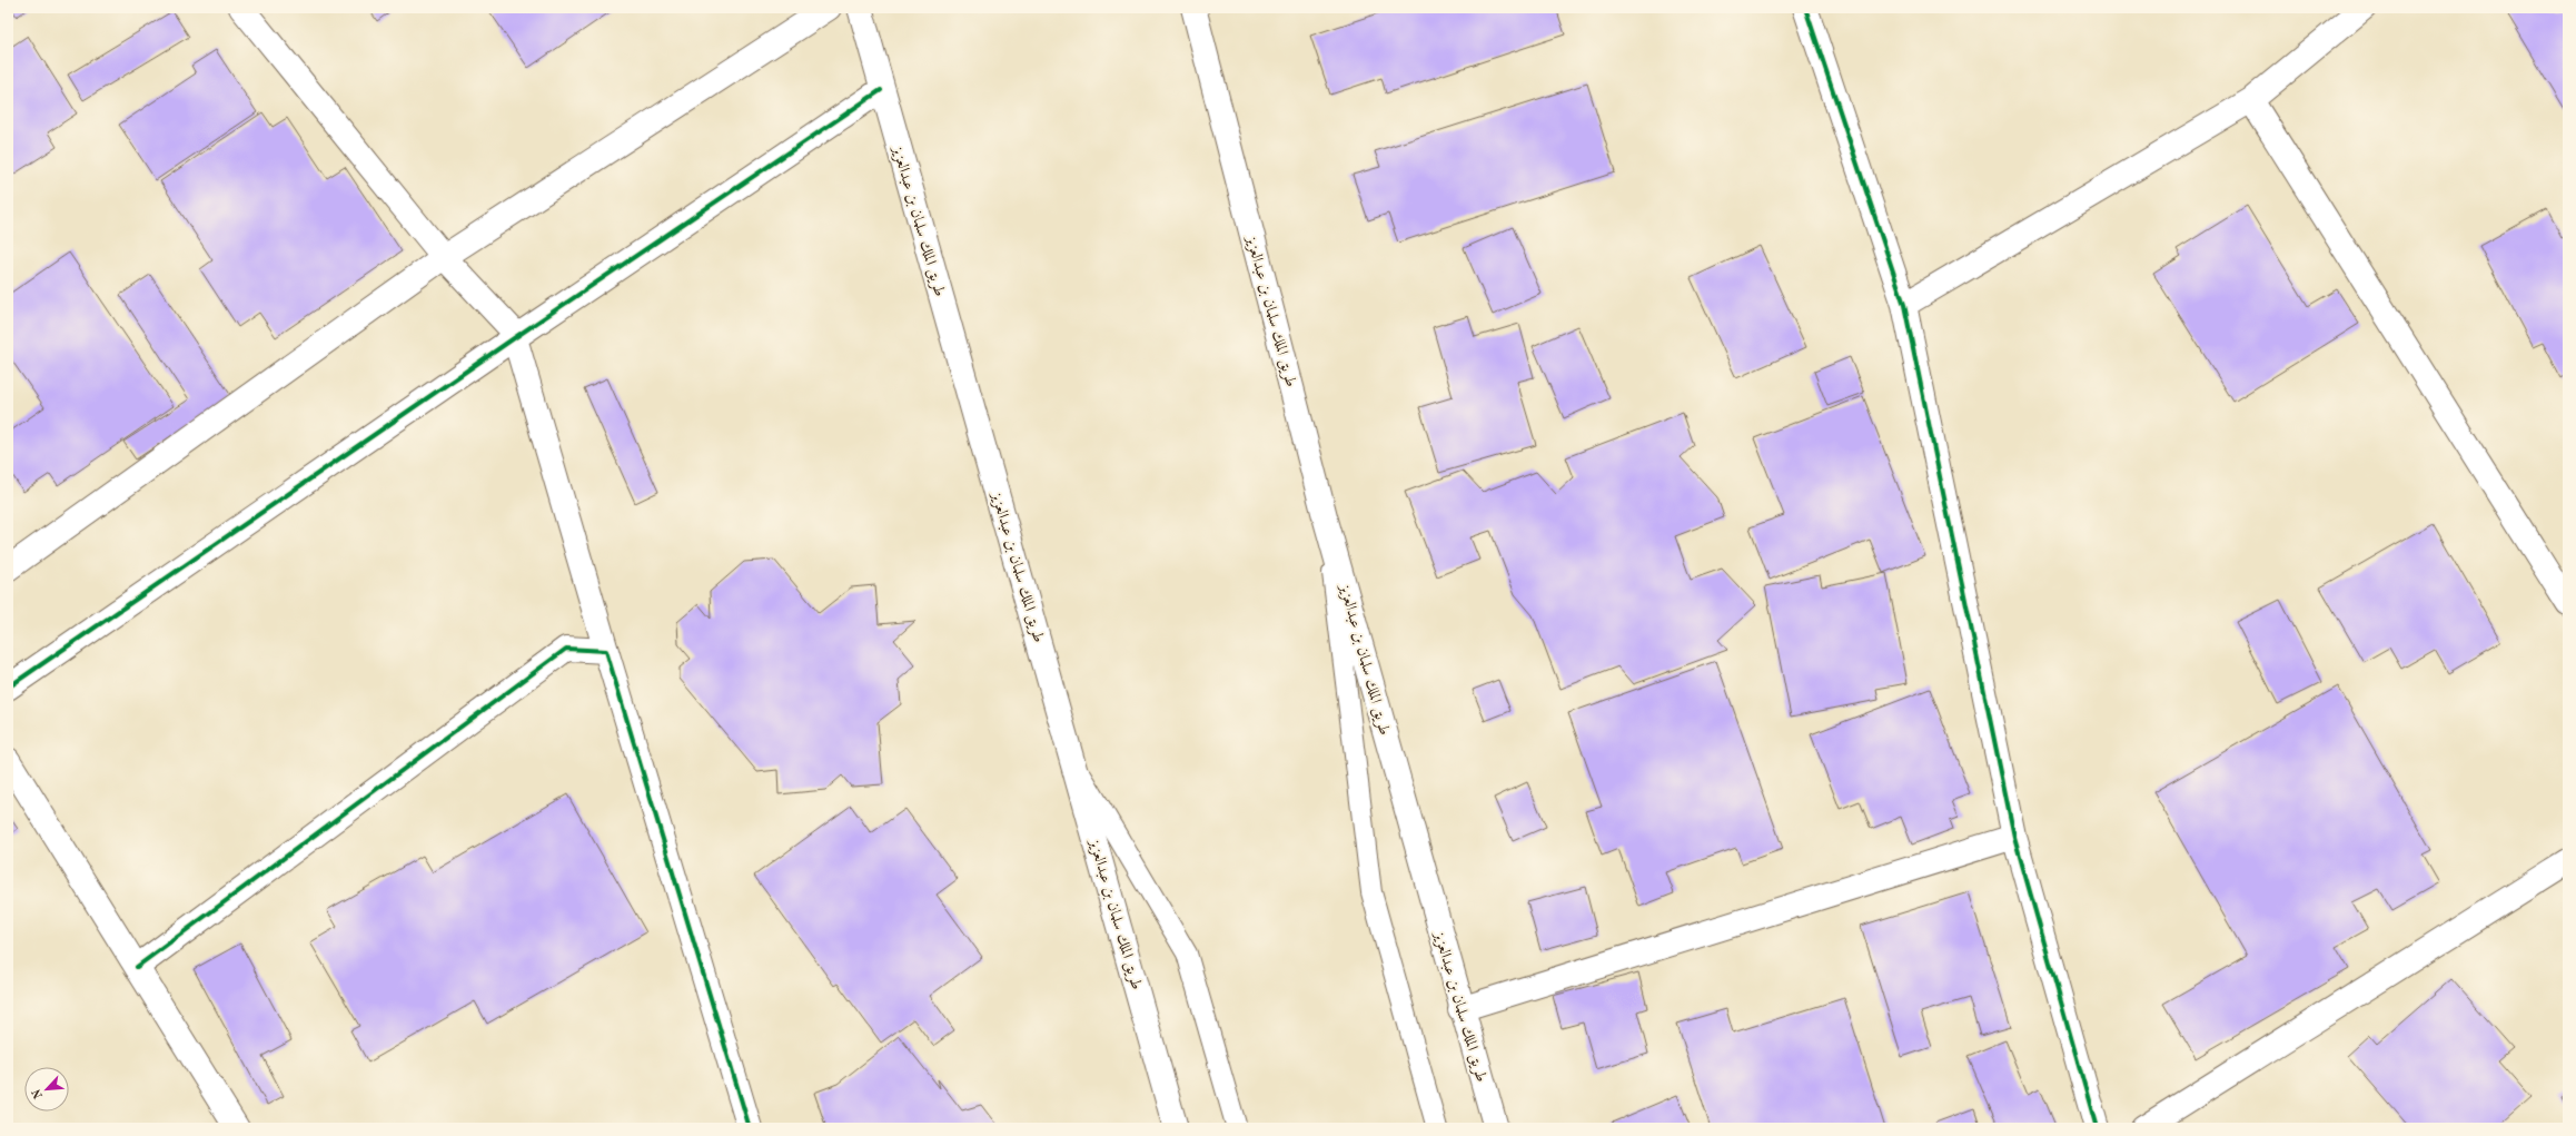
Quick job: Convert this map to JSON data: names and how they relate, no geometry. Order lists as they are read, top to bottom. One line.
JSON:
{"streets":{"street":["طريق الملك سلمان بن عبدالعزيز"]},"north":"bottom left"}
